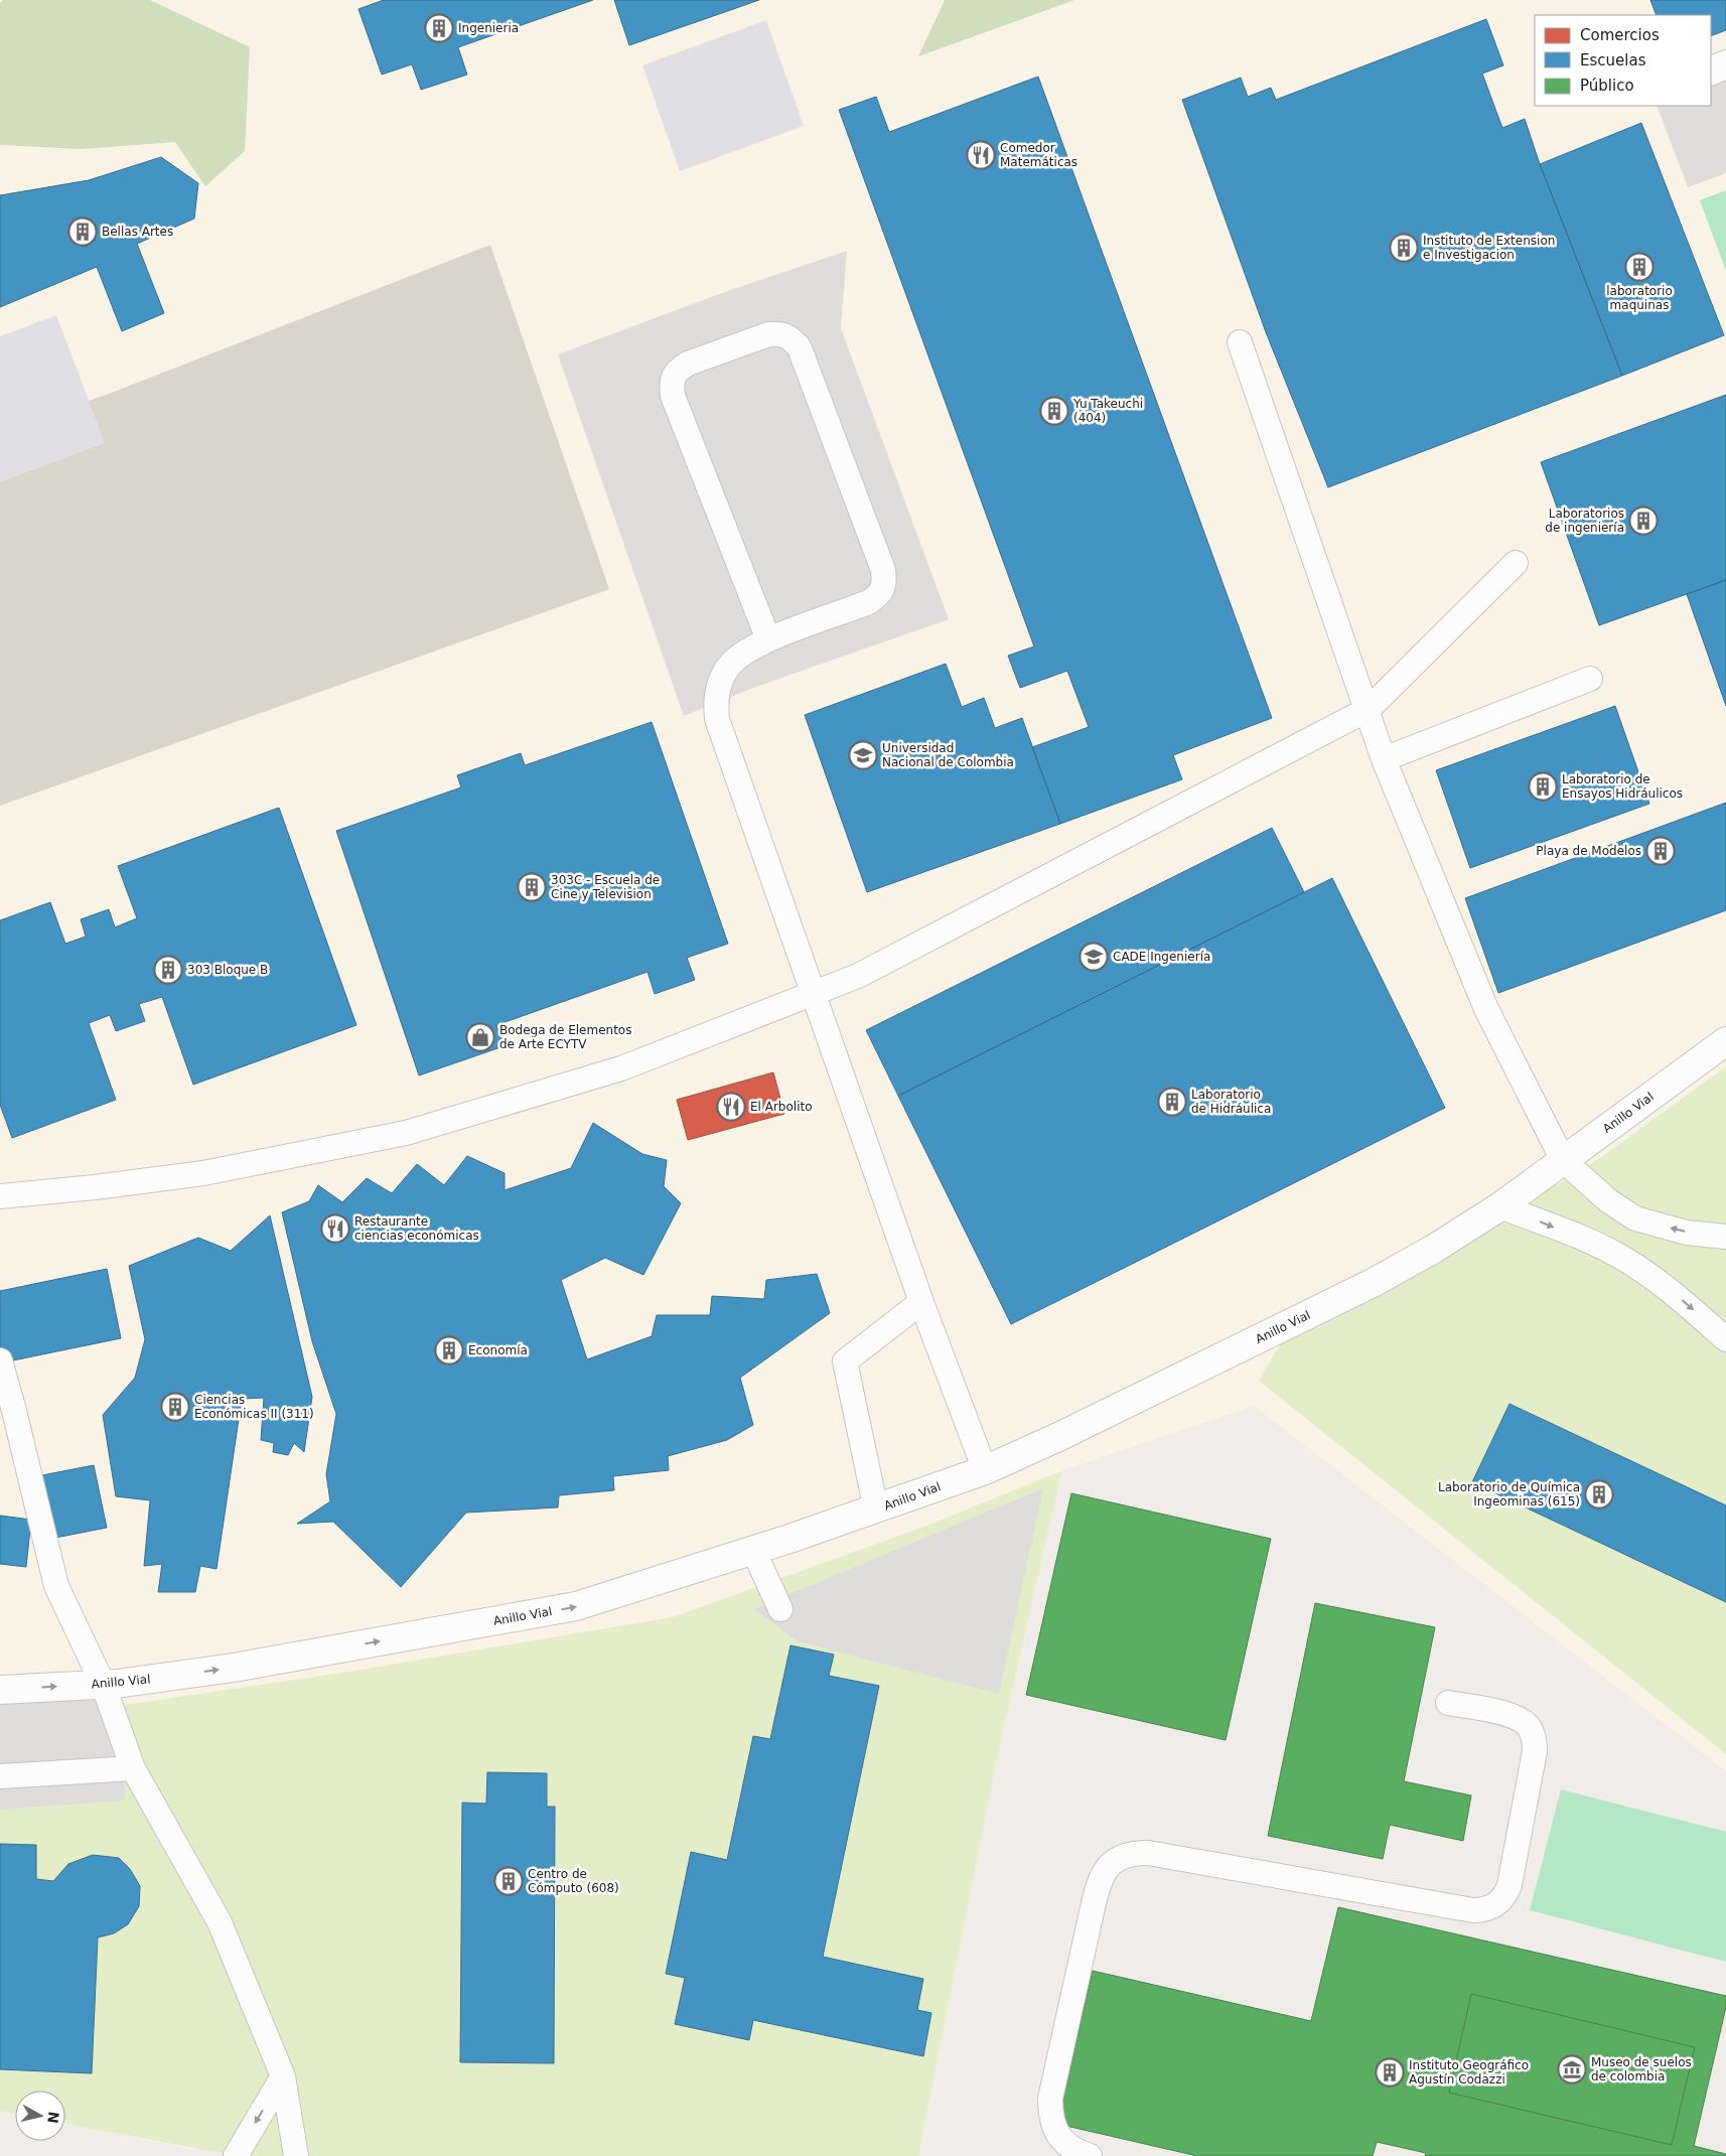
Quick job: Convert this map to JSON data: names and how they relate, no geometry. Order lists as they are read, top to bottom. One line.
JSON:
{"streets":{"street":["Anillo Vial"]},"one_way":["Anillo Vial"],"places":{"building":["Ingenieria","Bellas Artes","Instituto de Extension e Investigacion","laboratorio maquinas","Yu Takeuchi (404)","Laboratorios de ingeniería","Laboratorio de Ensayos Hidráulicos","Playa de Modelos","303C - Escuela de Cine y Television","303 Bloque B","Laboratorio de Hidráulica","Economía","Ciencias Económicas II (311)","Laboratorio de Química Ingeominas (615)","Centro de Cómputo (608)","Instituto Geográfico Agustín Codazzi"],"restaurant":["Comedor Matemáticas","El Arbolito","Restaurante ciencias económicas"],"school or university":["Universidad Nacional de Colombia","CADE Ingeniería"],"shop":["Bodega de Elementos de Arte ECYTV"],"museum":["Museo de suelos de colombia"]},"legend":["Comercios","Escuelas","Público"],"north":"right"}
